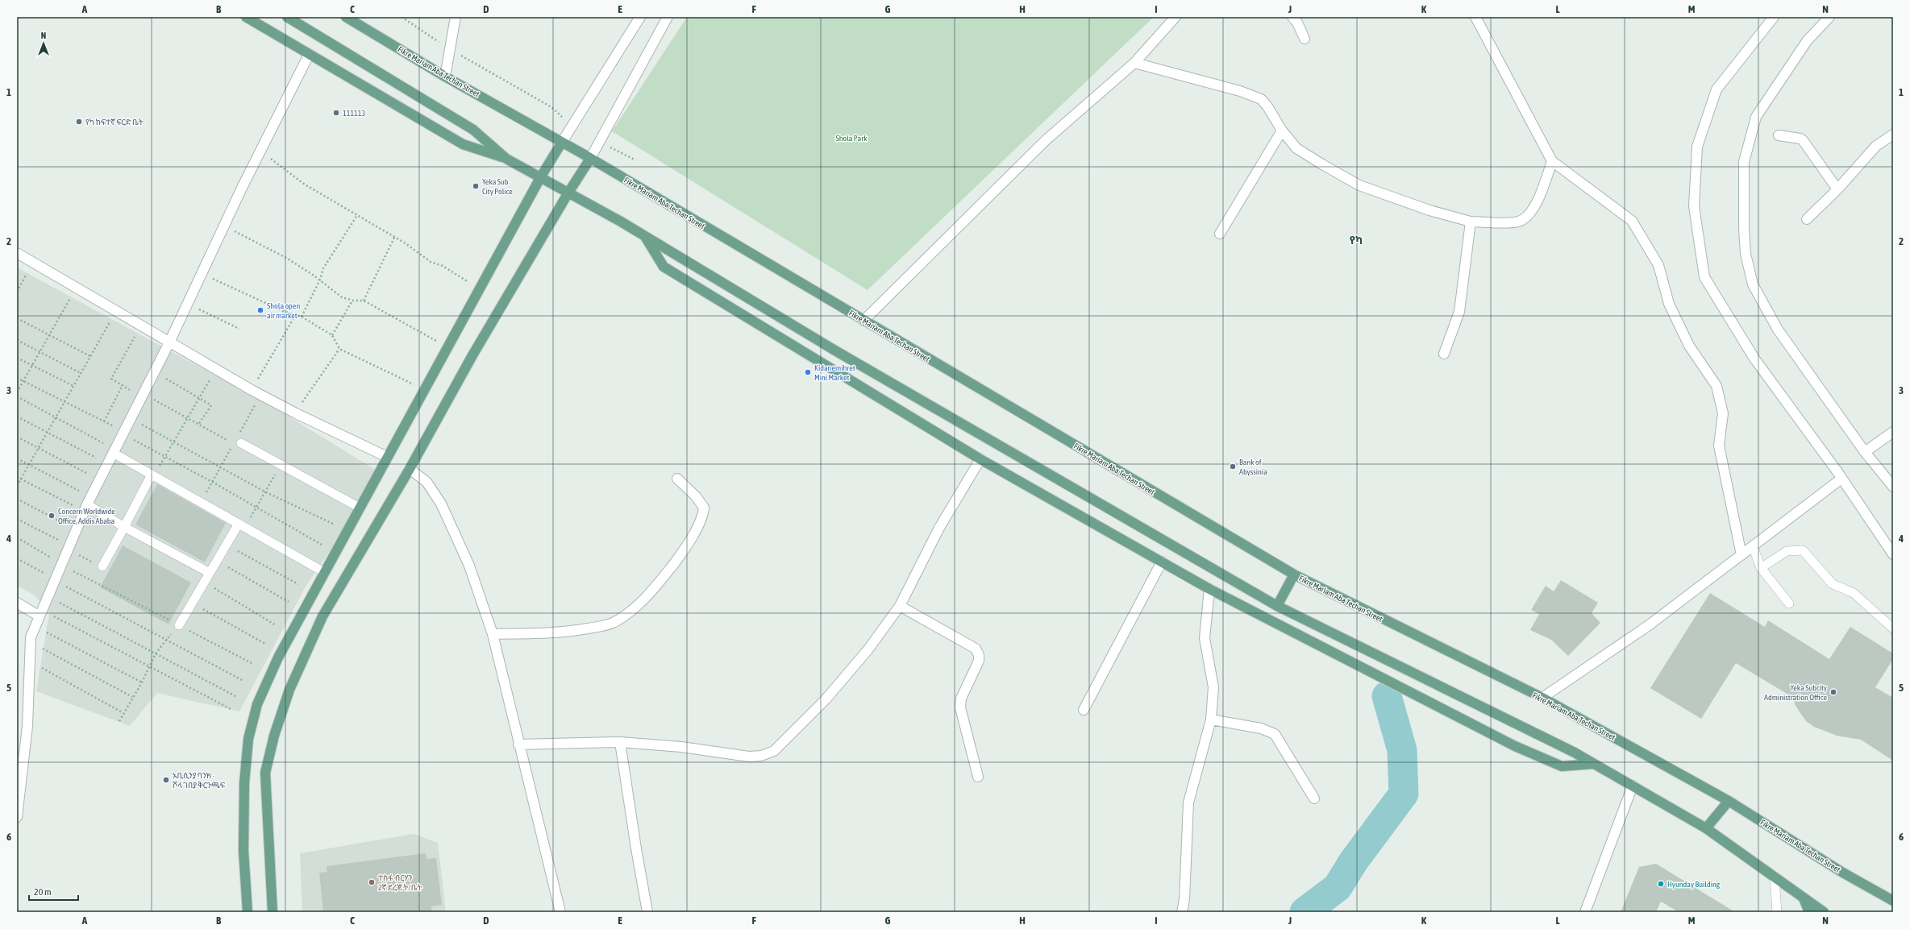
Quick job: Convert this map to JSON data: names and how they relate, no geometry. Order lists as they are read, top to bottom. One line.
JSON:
{"streets":{"main road":["Fikre Mariam Aba Techan Street"]},"districts":["የካ"],"parks":["Shola Park"],"places":["111113","የካ ከፍተኛ ፍርድ ቤት","Yeka Sub City Police","Shola open air market","Kidanemihret Mini Market","Bank of Abyssinia","Concern Worldwide Office, Addis Ababa","Yeka Subcity Administration Office","አቢሲንያ ባንክ - ሾላ ገበያ ቅርንጫፍ","ተስፋ ብርሃን 2ኛ ደረጃ ት/ቤት","Hyunday Building"],"scale_bar":"20 m","north":"top","grid":{"columns":["A","B","C","D","E","F","G","H","I","J","K","L","M","N"],"rows":["1","2","3","4","5","6"]}}
